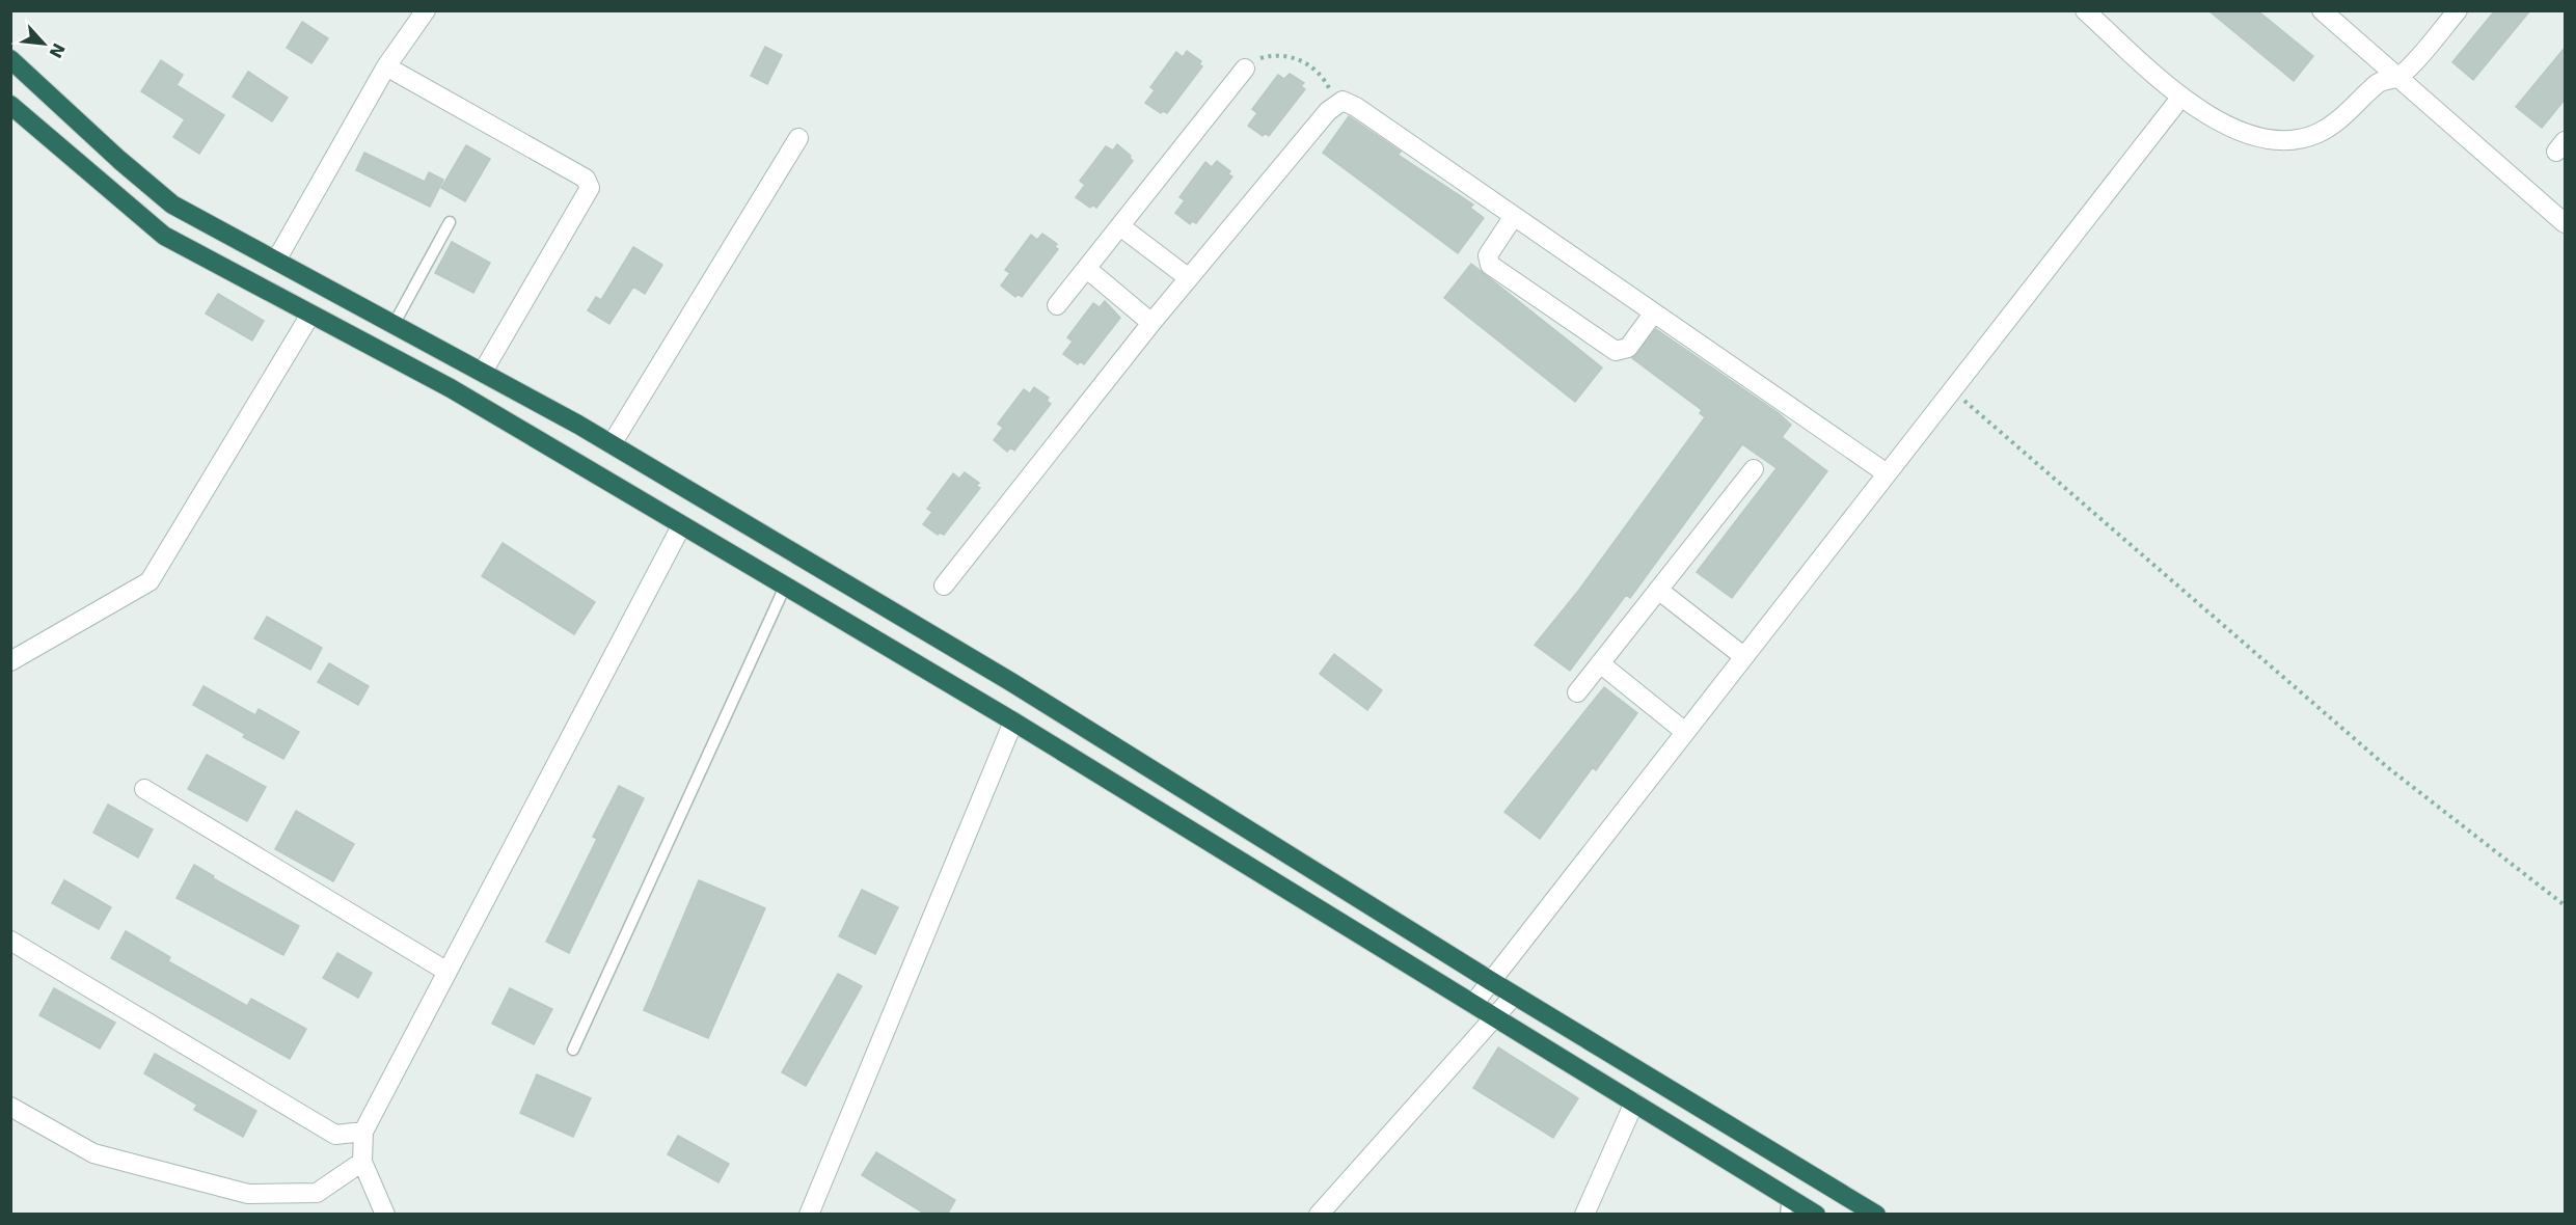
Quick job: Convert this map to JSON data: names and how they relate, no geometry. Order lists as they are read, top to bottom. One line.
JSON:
{"north":"bottom right"}
